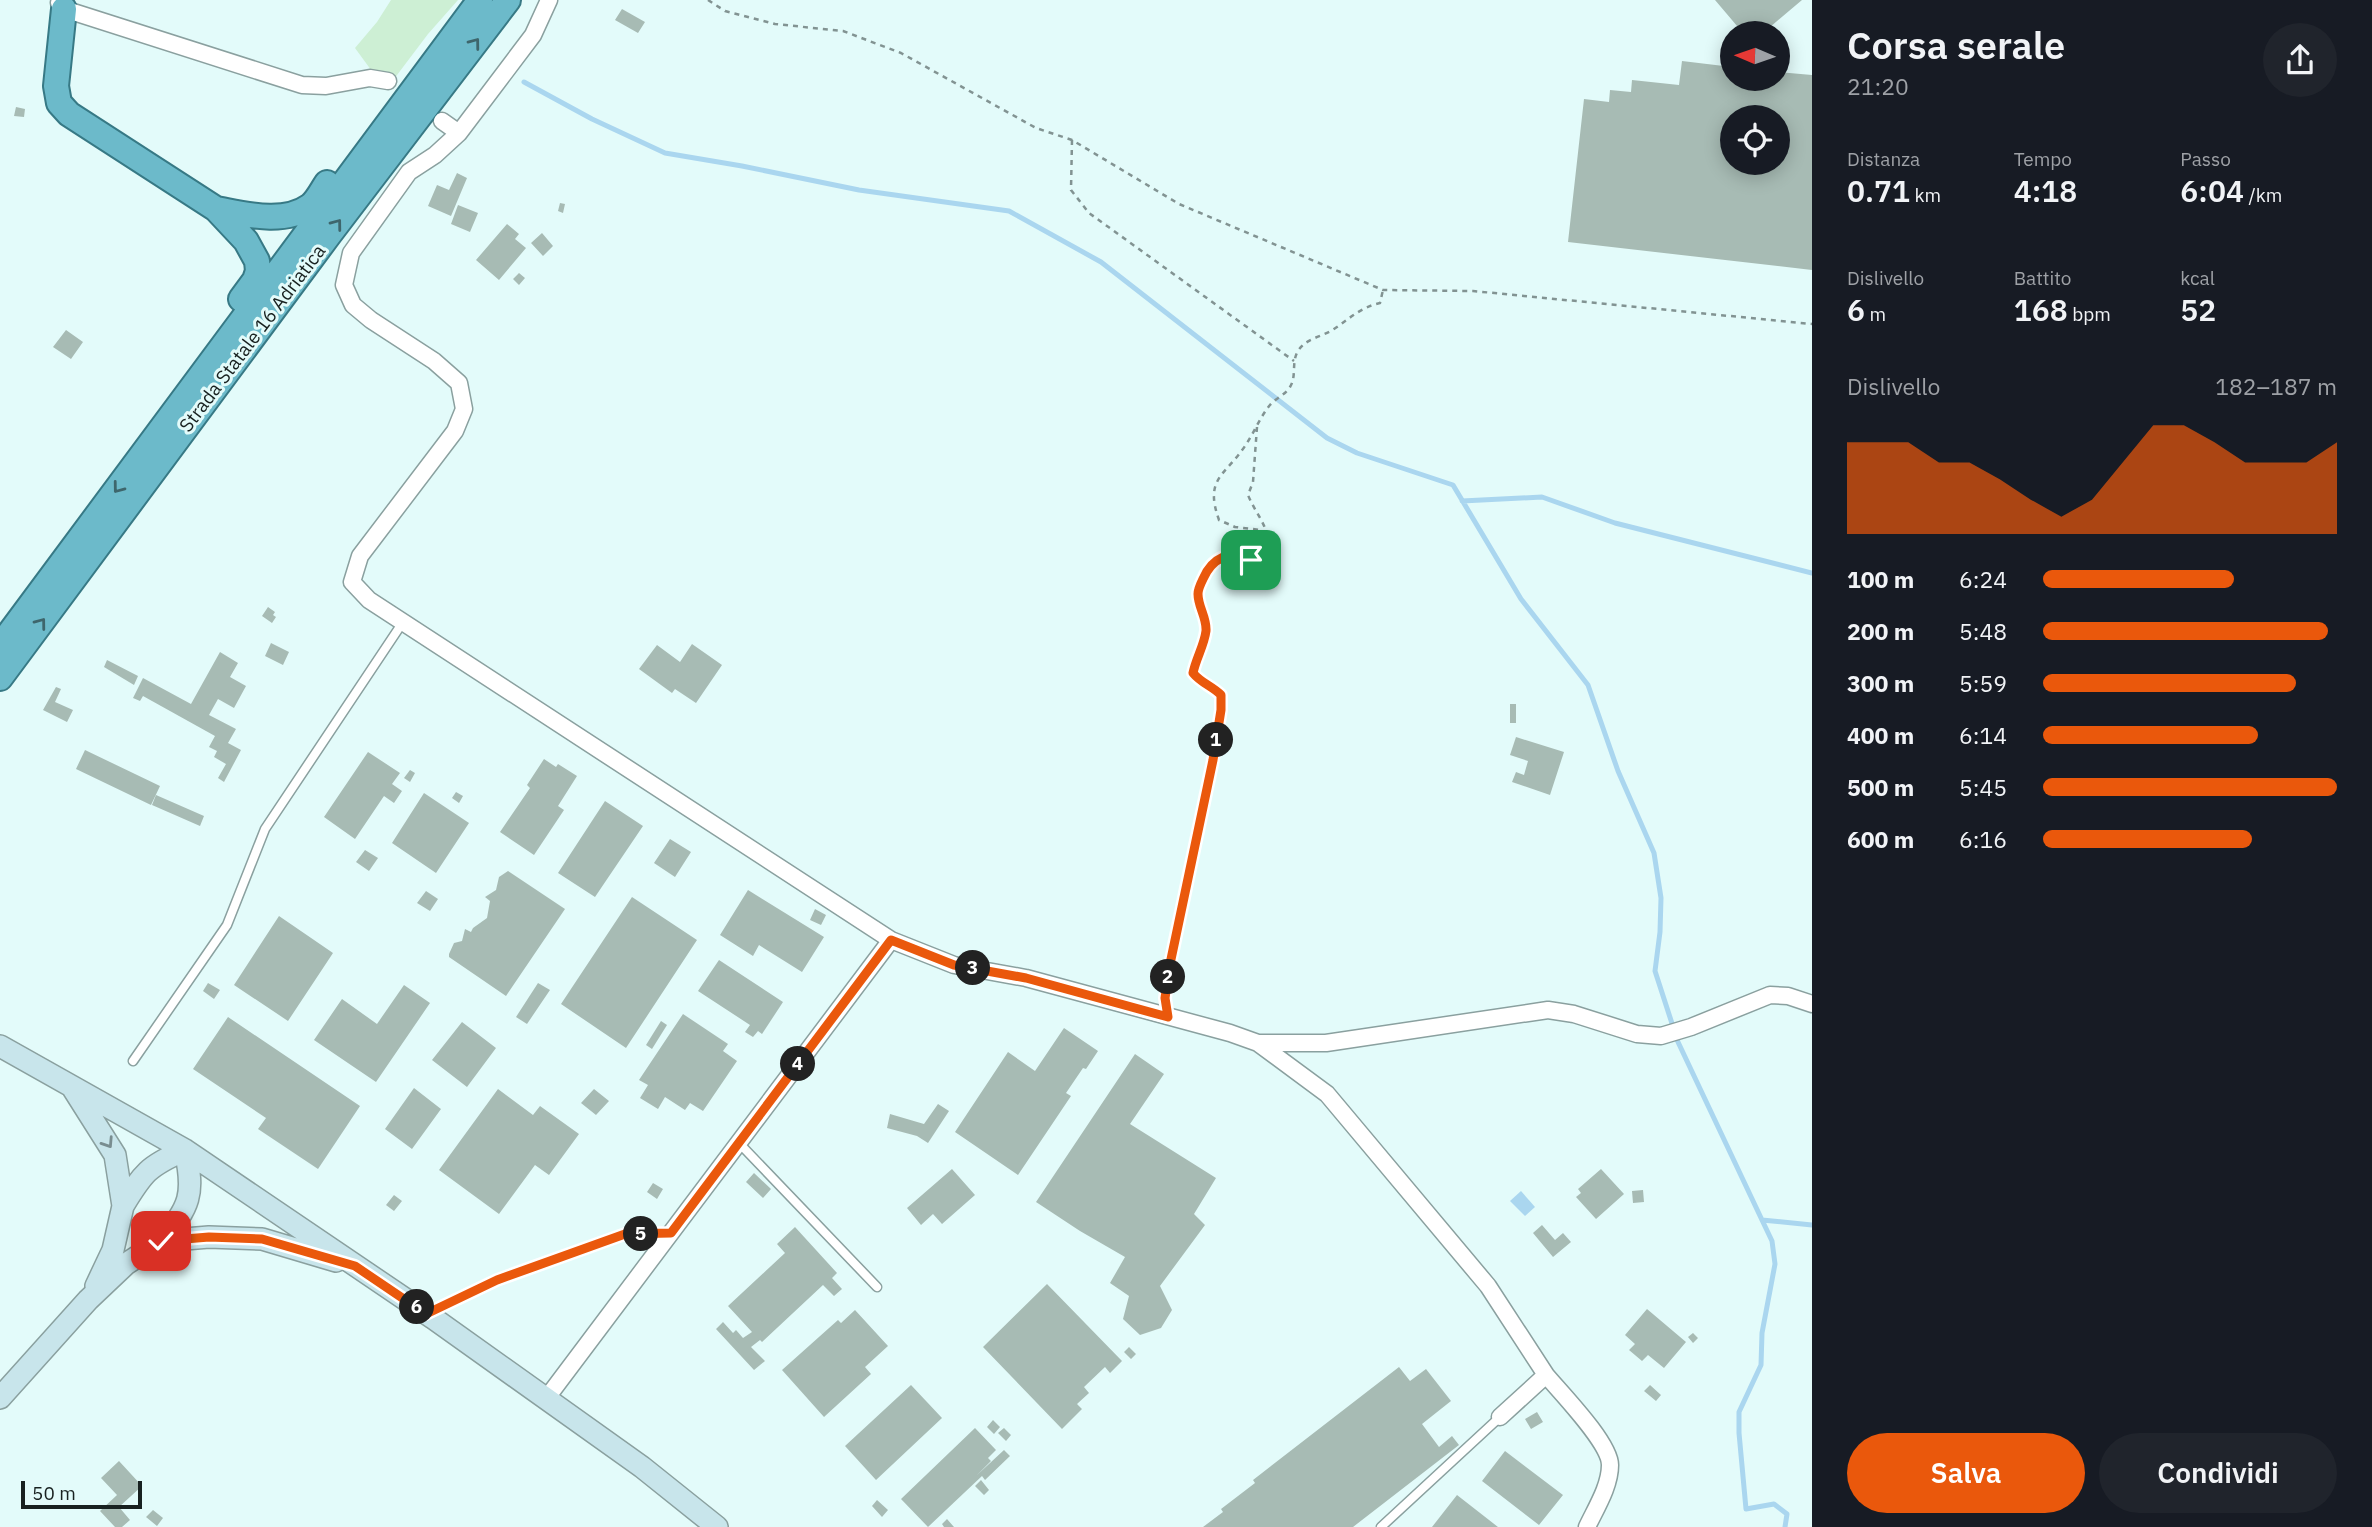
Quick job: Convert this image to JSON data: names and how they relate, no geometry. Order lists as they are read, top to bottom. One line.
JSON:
{"streets":{"highway":["Strada Statale 16 Adriatica"]},"scale_bar":"50 m","north":"left","page":{"heading":["Corsa serale","21:20"],"stats":[["Distanza","0.71 km"],["Tempo","4:18"],["Passo","6:04 /km"],["Dislivello","6 m"],["Battito","168 bpm"],["kcal","52"]],"chart":["Dislivello","182–187 m"],"list":[{"name":"100 m","note":"6:24"},{"name":"200 m","note":"5:48"},{"name":"300 m","note":"5:59"},{"name":"400 m","note":"6:14"},{"name":"500 m","note":"5:45"},{"name":"600 m","note":"6:16"}],"pins":["1","3","2","4","5","6"],"buttons":["Salva","Condividi"],"scale":"50 m"}}
